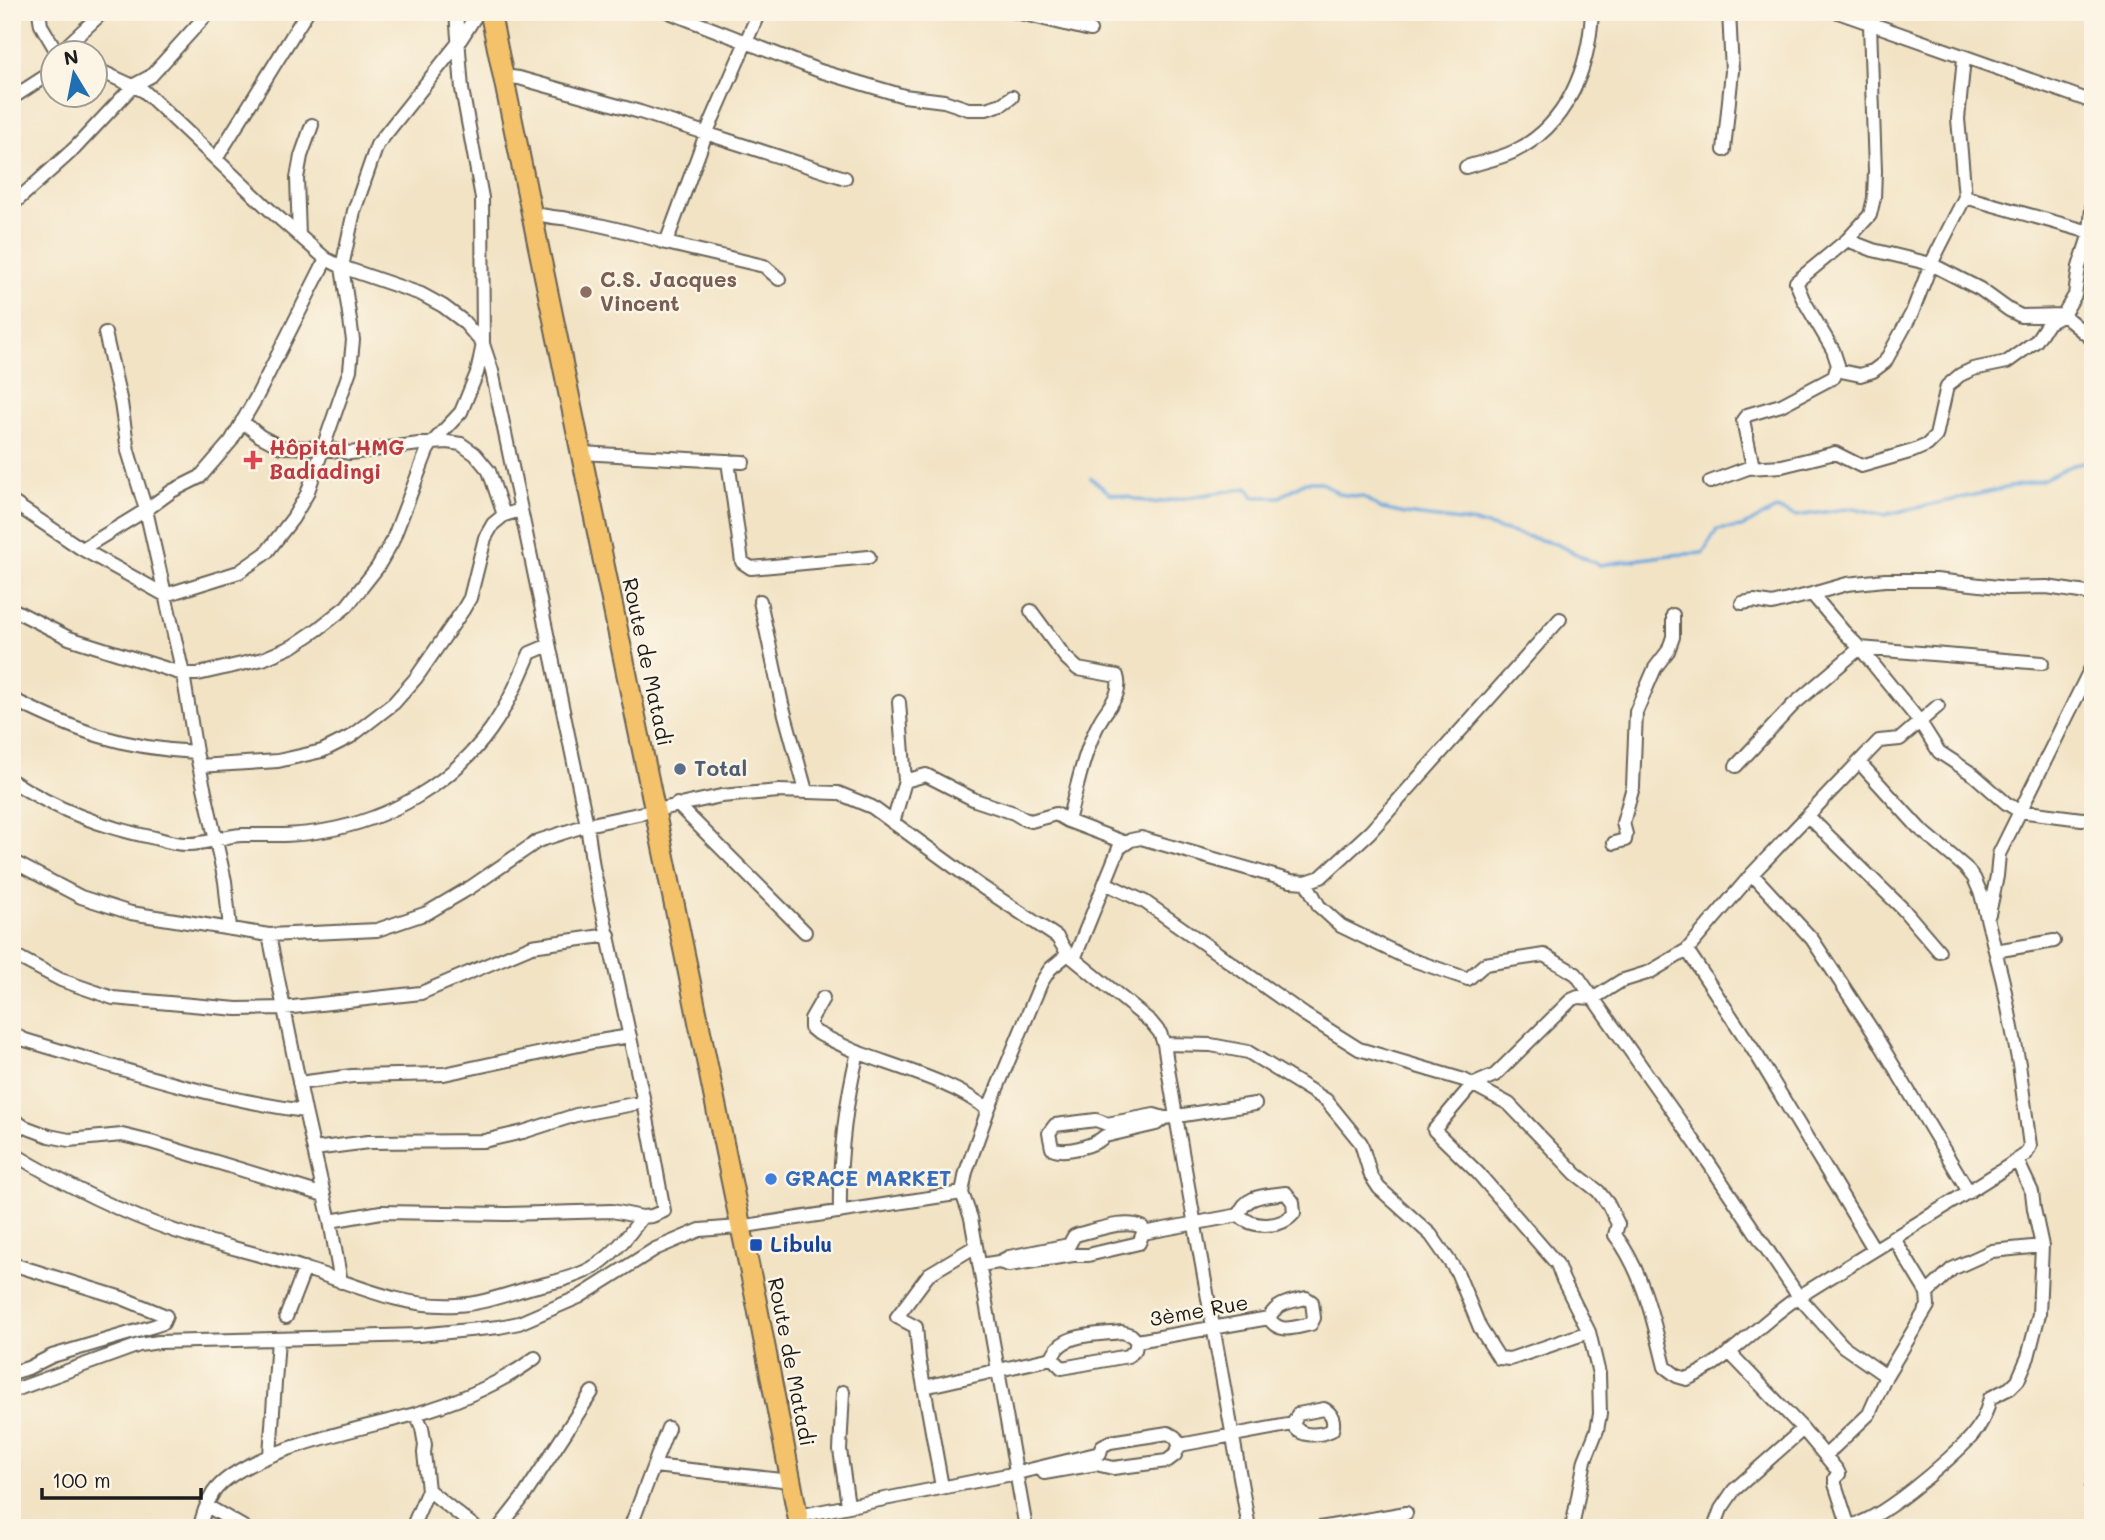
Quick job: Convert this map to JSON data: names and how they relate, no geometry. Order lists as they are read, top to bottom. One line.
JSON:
{"streets":{"highway":["Route de Matadi"],"street":["3ème Rue"]},"places":{"other":["C.S. Jacques Vincent","Total","GRACE MARKET"],"health":["Hôpital HMG Badiadingi"],"transit":["Libulu"]},"scale_bar":"100 m","north":"top"}
